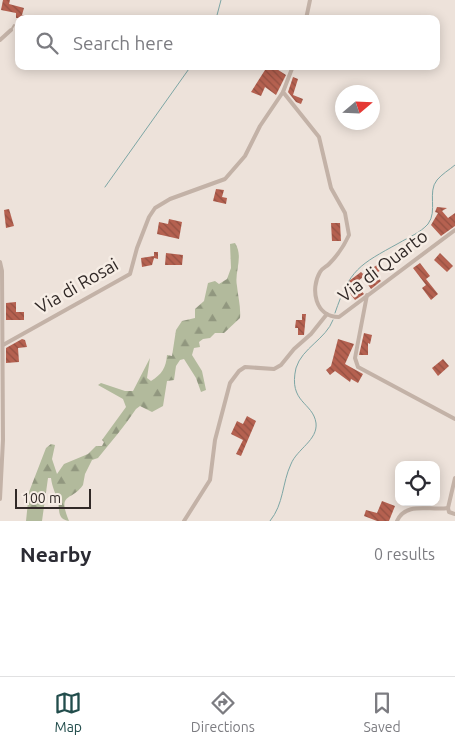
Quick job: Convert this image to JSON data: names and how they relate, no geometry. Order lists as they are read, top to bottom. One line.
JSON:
{"streets":{"street":["Via di Quarto","Via di Rosai"]},"crossings":[["Via di Quarto","Via di Rosai"]],"scale_bar":"100 m","north":"right","page":{"search":"Search here","scale":"100 m","heading":["Nearby","0 results"],"nav":["Map","Directions","Saved"]}}
